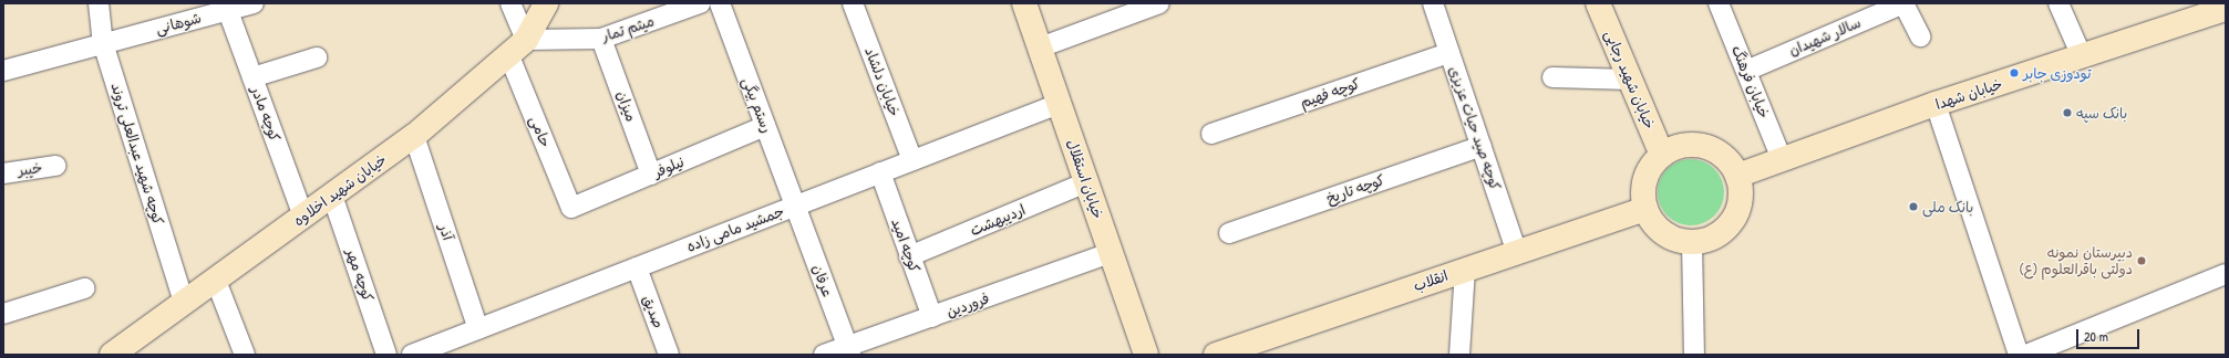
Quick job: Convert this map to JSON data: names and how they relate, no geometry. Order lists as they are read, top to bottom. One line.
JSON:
{"streets":{"main road":["خیابان شهید رجایی","خیابان شهدا","خیابان استقلال","خیابان شهید اخلاوه","انقلاب"],"street":["شوهانی","میثم تمار","سالار شهیدان","خیابان دلشاد","خیابان فرهنگ","کوچه فهیم","رستم بیگی","میزان","کوچه مادر","کوچه صید حیات عزیزی","حامی","کوچه شهید عبدالعلی تروند","نیلوفر","خیبر","کوچه تاریخ","اردیبهشت","جمشید مامی زاده","آذر","کوچه امید","کوچه مهر","عرفان","فروردین","صدیق"]},"crossings":[["شوهانی","کوچه مادر"],["شوهانی","کوچه شهید عبدالعلی تروند"],["میثم تمار","میزان"],["میثم تمار","حامی"],["میثم تمار","خیابان شهید اخلاوه"],["سالار شهیدان","خیابان فرهنگ"],["خیابان شهید رجایی","خیابان شهدا"],["خیابان شهید رجایی","انقلاب"],["خیابان دلشاد","جمشید مامی زاده"],["خیابان فرهنگ","خیابان شهدا"],["کوچه فهیم","کوچه صید حیات عزیزی"],["خیابان شهدا","انقلاب"],["رستم بیگی","نیلوفر"],["رستم بیگی","جمشید مامی زاده"],["رستم بیگی","عرفان"],["میزان","نیلوفر"],["کوچه مادر","خیابان شهید اخلاوه"],["کوچه صید حیات عزیزی","کوچه تاریخ"],["کوچه صید حیات عزیزی","انقلاب"],["حامی","نیلوفر"],["حامی","خیابان شهید اخلاوه"],["کوچه شهید عبدالعلی تروند","خیابان شهید اخلاوه"],["خیابان استقلال","اردیبهشت"],["خیابان استقلال","جمشید مامی زاده"],["خیابان استقلال","فروردین"],["خیابان شهید اخلاوه","آذر"],["خیابان شهید اخلاوه","کوچه مهر"],["اردیبهشت","کوچه امید"],["جمشید مامی زاده","آذر"],["جمشید مامی زاده","کوچه امید"],["جمشید مامی زاده","عرفان"],["جمشید مامی زاده","صدیق"],["کوچه امید","فروردین"],["عرفان","فروردین"]],"places":["تودوزی جابر","بانک سپه","بانک ملی","دبیرستان نمونه دولتی باقرالعلوم (ع)"],"scale_bar":"20 m"}
